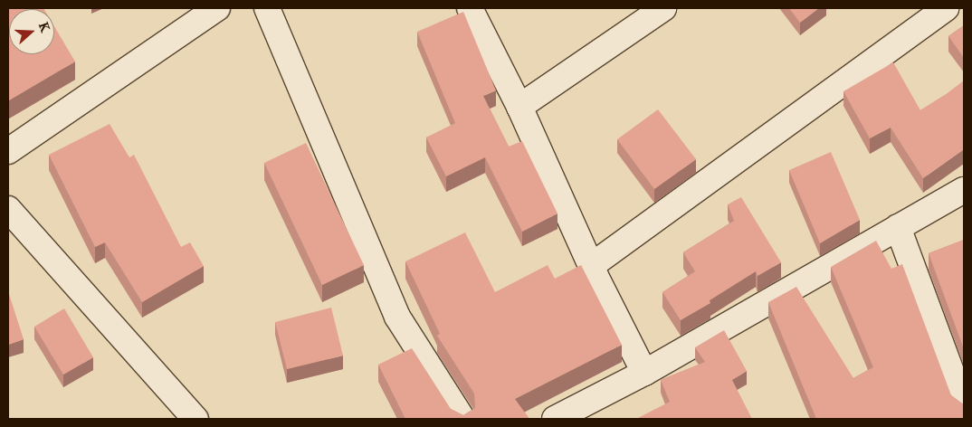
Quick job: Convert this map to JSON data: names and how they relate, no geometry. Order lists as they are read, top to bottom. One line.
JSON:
{"north":"right"}
